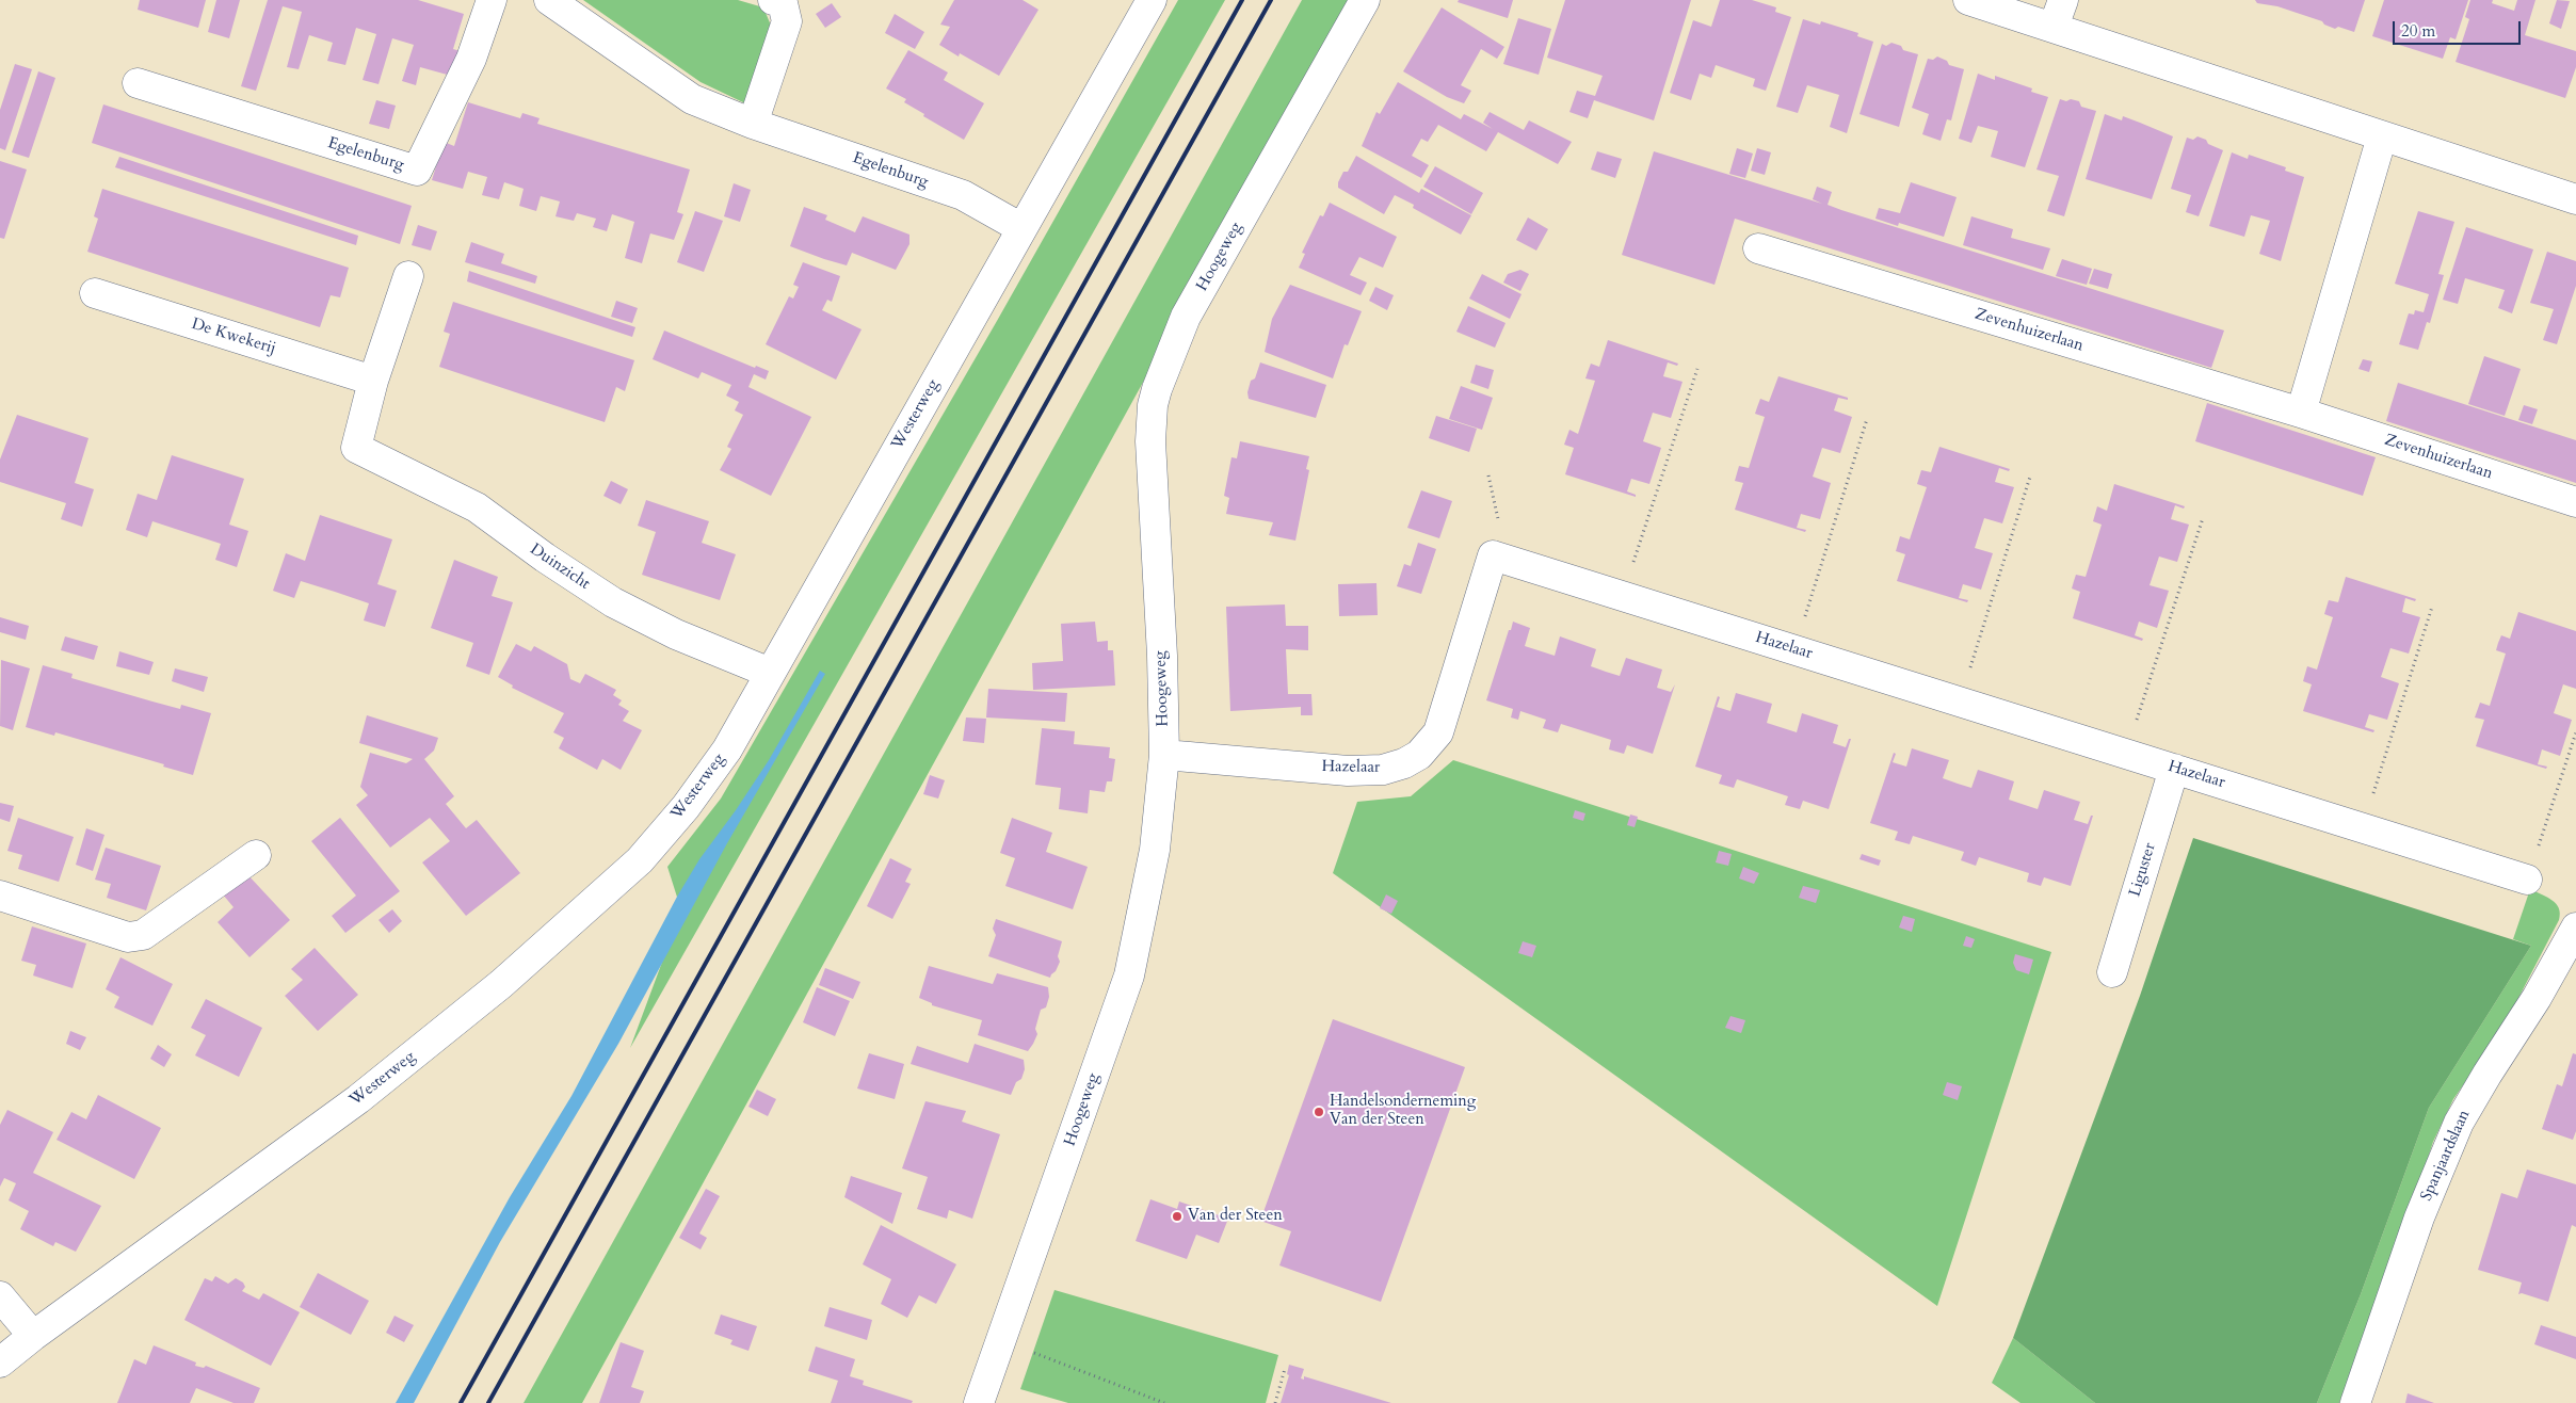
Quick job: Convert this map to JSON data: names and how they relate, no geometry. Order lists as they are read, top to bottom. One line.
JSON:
{"streets":{"street":["Egelenburg","Hoogeweg","Zevenhuizerlaan","De Kwekerij","Westerweg","Duinzicht","Hazelaar","Liguster","Spanjaardslaan"]},"crossings":[["Egelenburg","Westerweg"],["Hoogeweg","Hazelaar"],["De Kwekerij","Duinzicht"],["Westerweg","Duinzicht"],["Hazelaar","Liguster"]],"places":["Handelsonderneming Van der Steen","Van der Steen"],"scale_bar":"20 m"}
